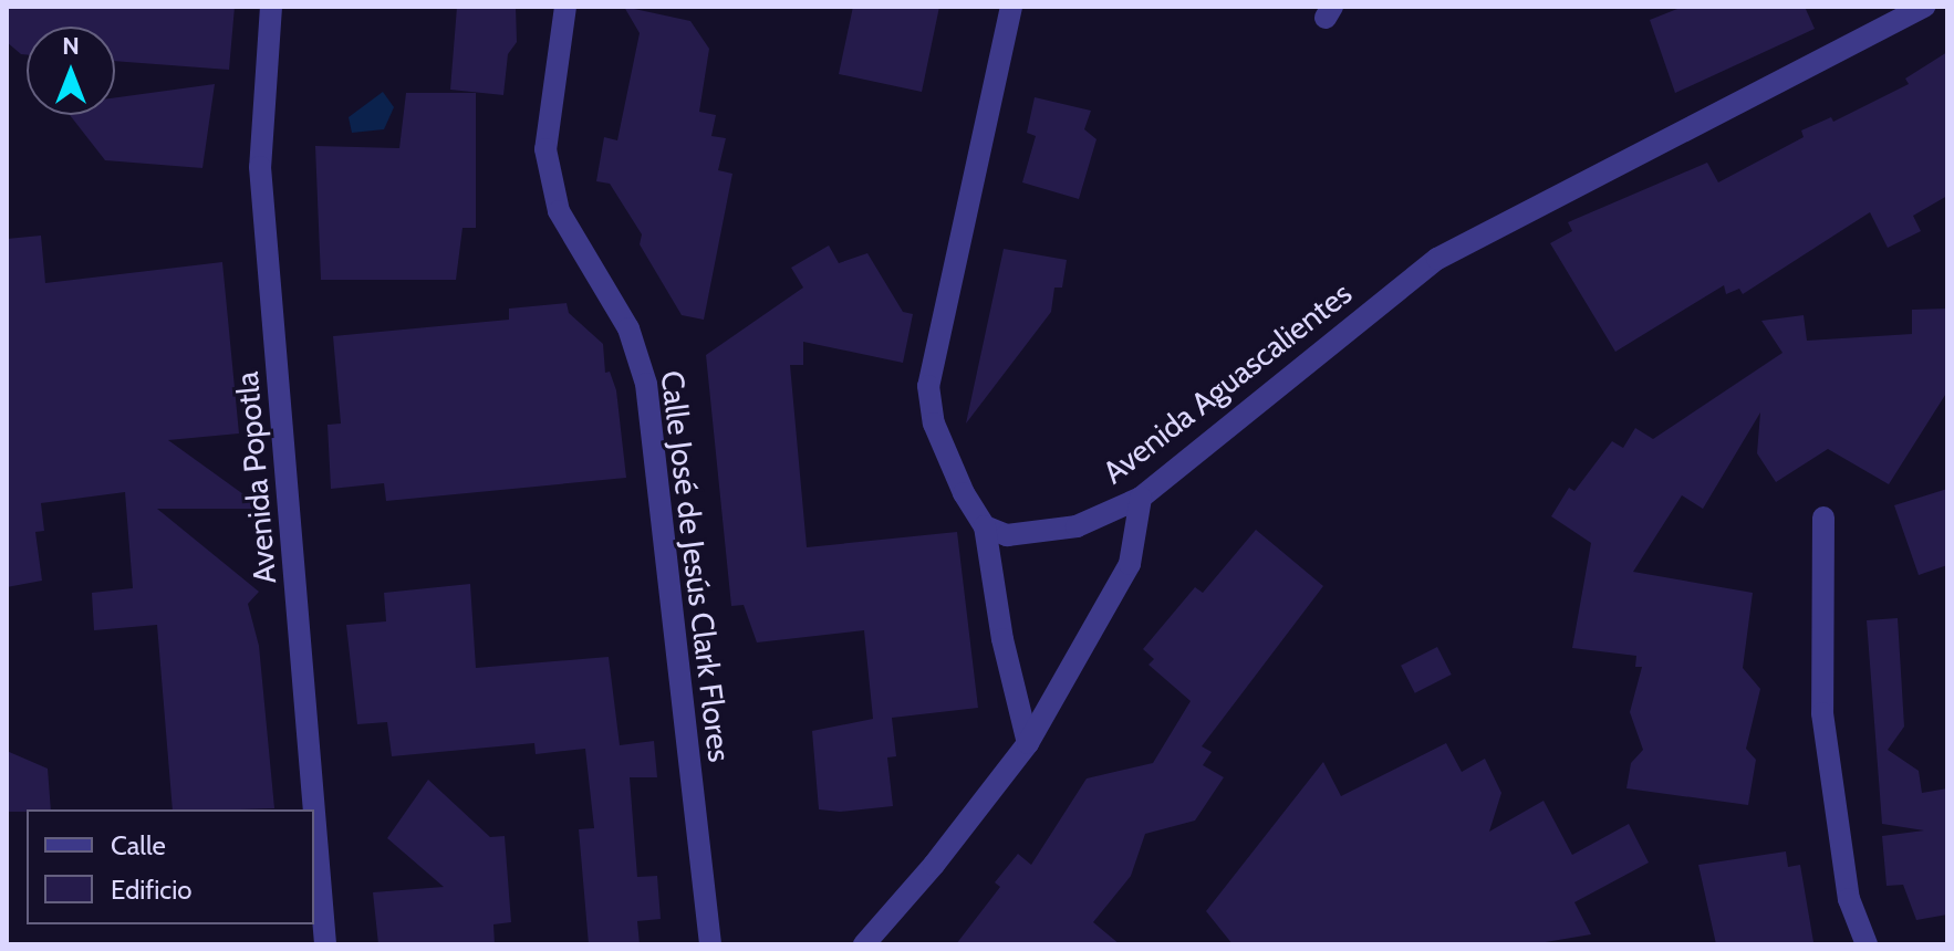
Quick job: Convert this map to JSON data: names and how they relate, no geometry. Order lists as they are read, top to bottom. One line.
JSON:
{"streets":{"street":["Avenida Aguascalientes","Avenida Popotla","Calle José de Jesús Clark Flores"]},"legend":["Calle","Edificio"],"north":"top"}
